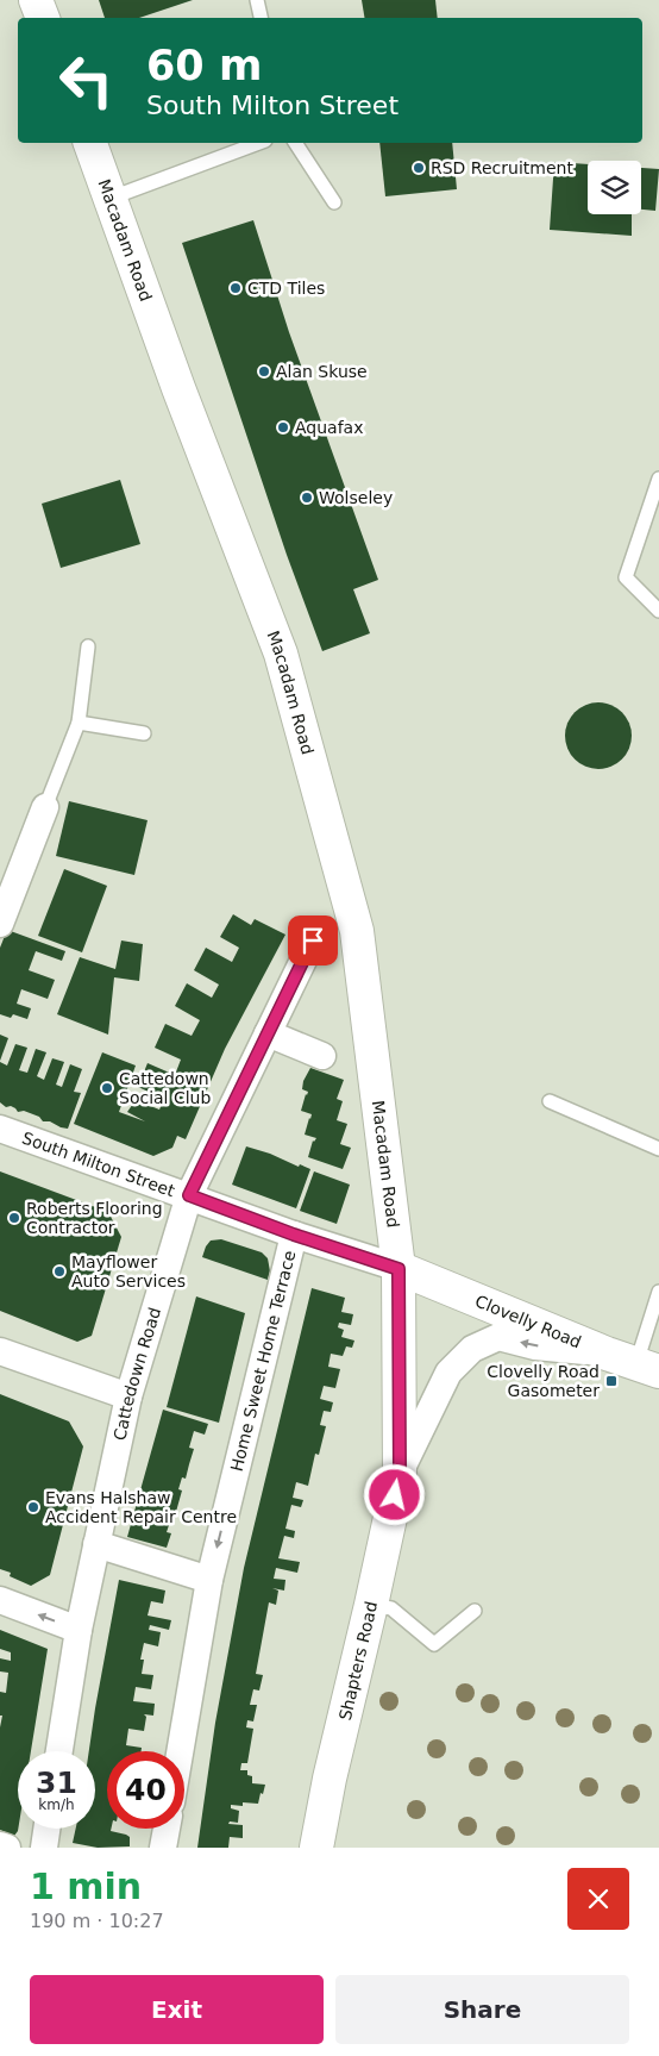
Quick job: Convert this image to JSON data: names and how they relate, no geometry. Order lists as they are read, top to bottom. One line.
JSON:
{"streets":{"street":["Macadam Road","South Milton Street","Clovelly Road","Home Sweet Home Terrace","Cattedown Road","Shapters Road"]},"crossings":[["Macadam Road","South Milton Street"],["Macadam Road","Clovelly Road"],["Macadam Road","Shapters Road"],["South Milton Street","Clovelly Road"],["South Milton Street","Home Sweet Home Terrace"],["South Milton Street","Cattedown Road"],["South Milton Street","Shapters Road"],["Clovelly Road","Shapters Road"]],"one_way":["Home Sweet Home Terrace"],"places":{"other":["RSD Recruitment","CTD Tiles","Alan Skuse","Aquafax","Wolseley","Cattedown Social Club","Roberts Flooring Contractor","Mayflower Auto Services","Evans Halshaw Accident Repair Centre"],"transit":["Clovelly Road Gasometer"]},"page":{"turn":["60 m","South Milton Street"],"speed":"31 km/h","limit":"40","heading":["1 min","190 m · 10:27"],"buttons":["Exit","Share"]}}
